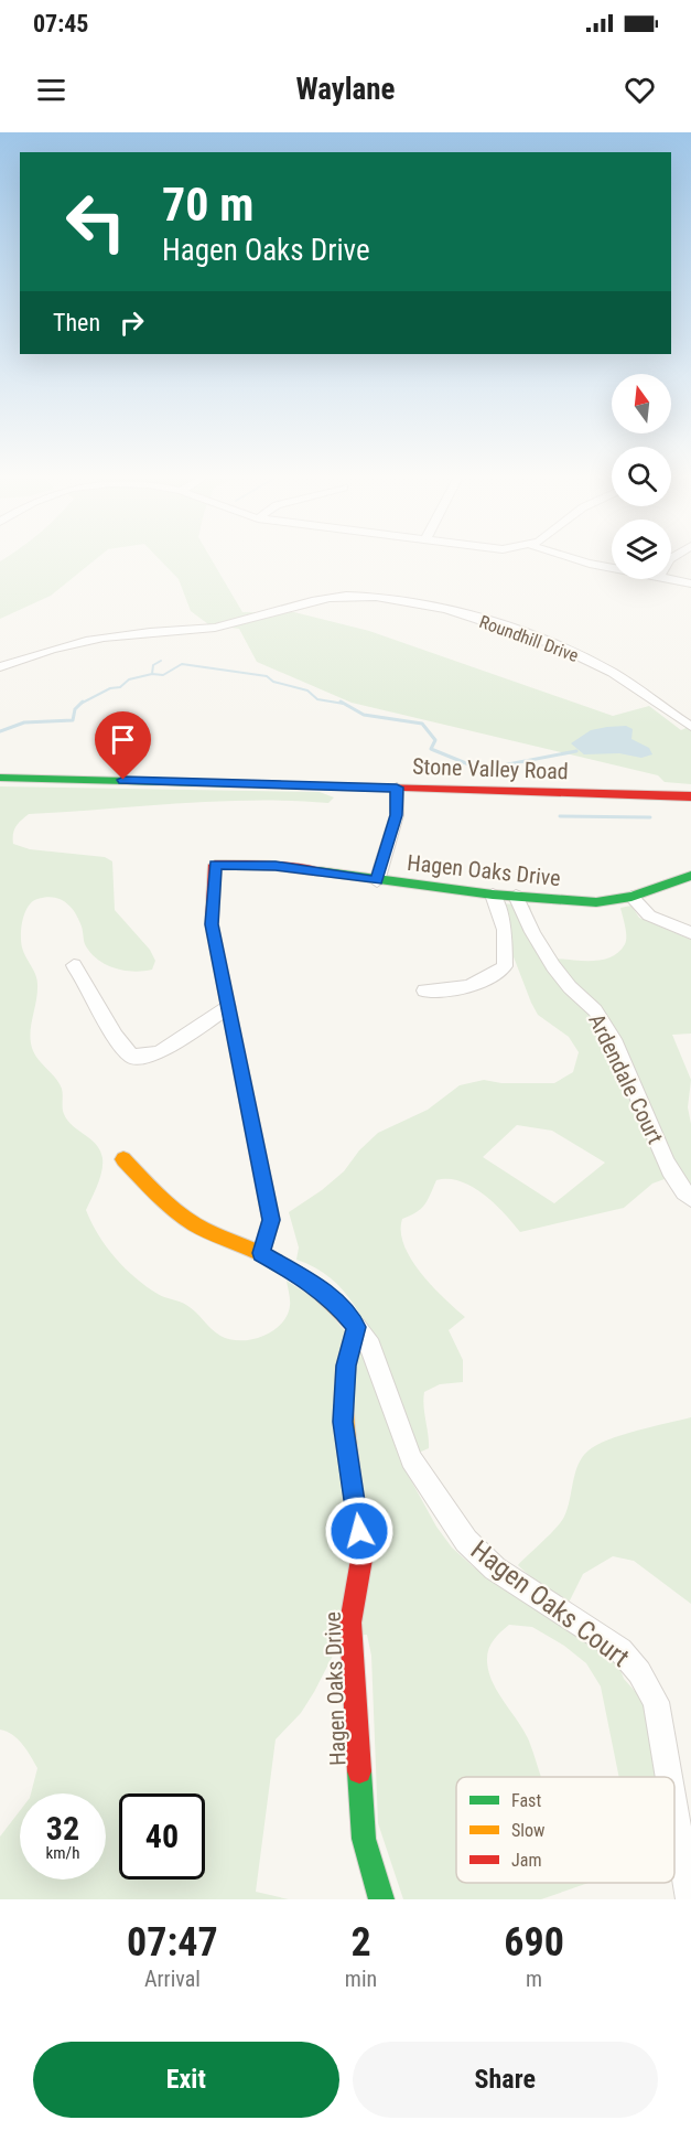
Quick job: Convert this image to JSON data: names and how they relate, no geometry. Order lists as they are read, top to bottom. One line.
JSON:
{"streets":{"street":["Roundhill Drive","Stone Valley Road","Hagen Oaks Drive","Ardendale Court","Hagen Oaks Court"]},"crossings":[["Hagen Oaks Drive","Ardendale Court"],["Hagen Oaks Drive","Hagen Oaks Court"]],"legend":["Fast","Slow","Jam"],"north":"top","page":{"status":"07:45","header":"Waylane","turn":["70 m","Hagen Oaks Drive"],"then":"Then","speed":"32 km/h","limit":"40","eta":["07:47","Arrival","2","min","690","m"],"buttons":["Exit","Share"]}}
